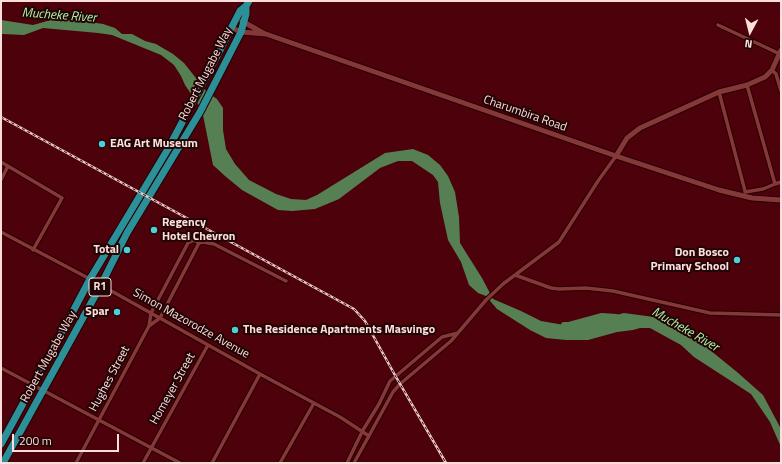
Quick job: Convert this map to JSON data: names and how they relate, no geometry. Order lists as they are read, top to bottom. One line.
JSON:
{"streets":{"highway":["Robert Mugabe Way","R1"],"street":["Charumbira Road","Simon Mazorodze Avenue","Hughes Street","Homeyer Street"]},"crossings":[["Robert Mugabe Way","Charumbira Road"],["Robert Mugabe Way","Simon Mazorodze Avenue"],["Simon Mazorodze Avenue","Homeyer Street"]],"water":["Mucheke River"],"places":["EAG Art Museum","Regency Hotel Chevron","Total","Don Bosco Primary School","Spar","The Residence Apartments Masvingo"],"scale_bar":"200 m","north":"bottom"}
